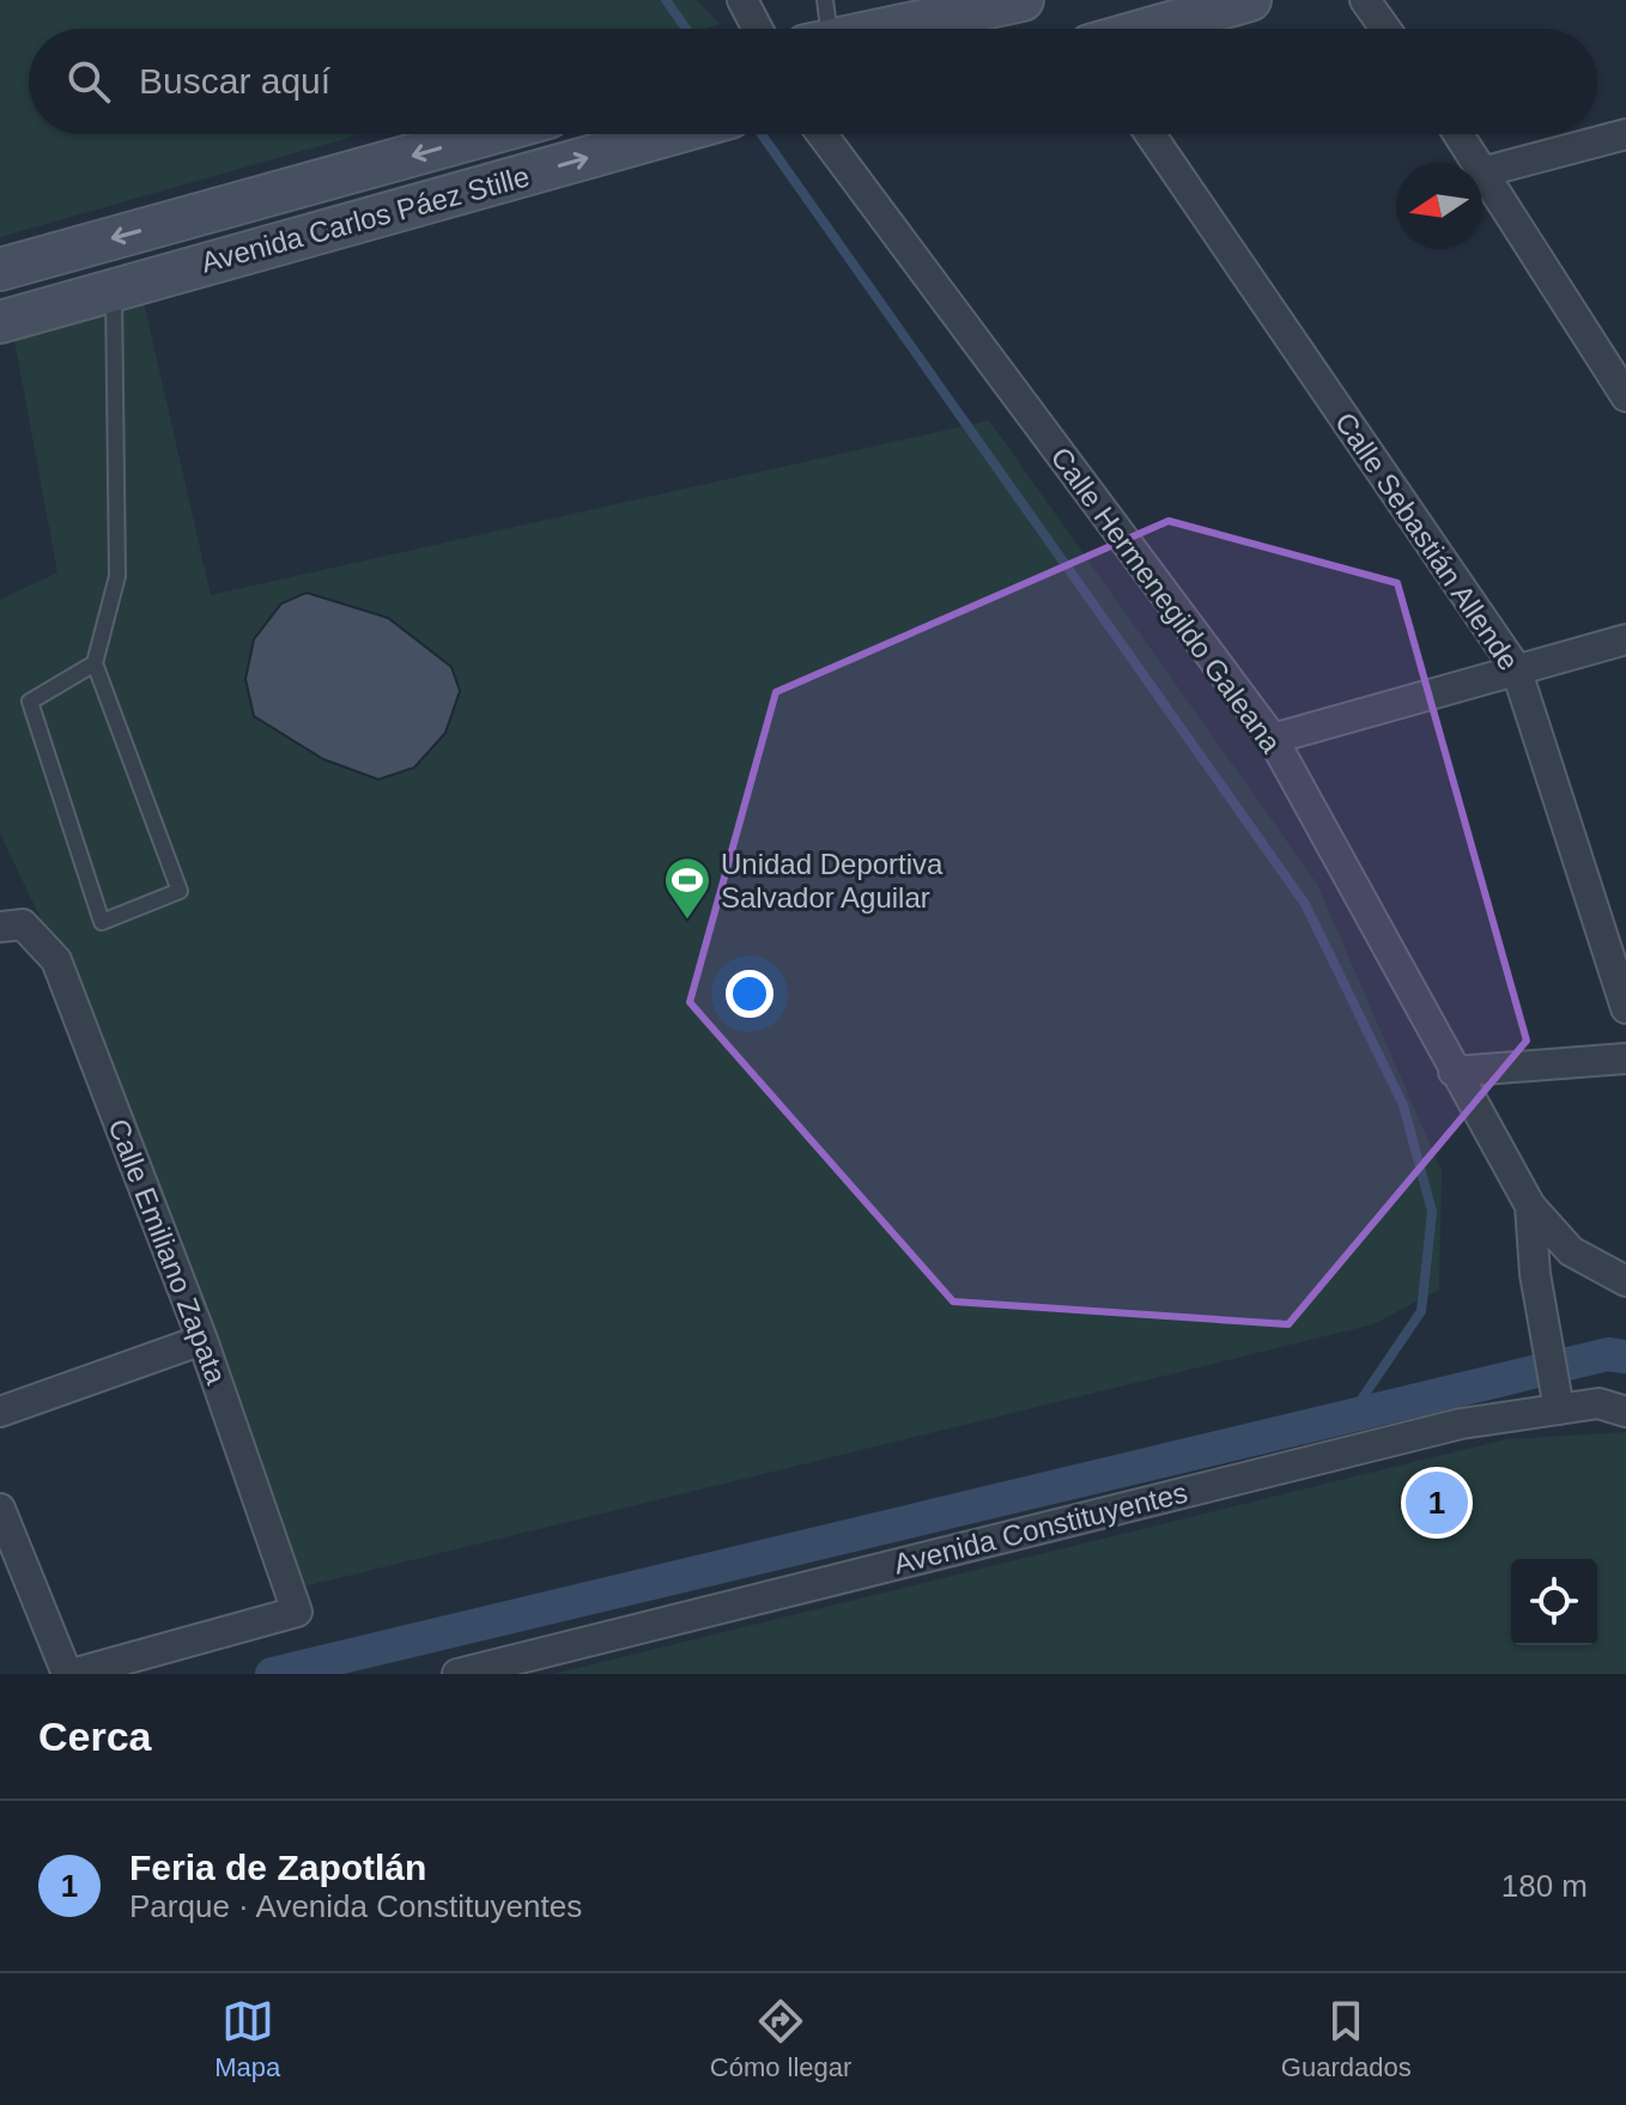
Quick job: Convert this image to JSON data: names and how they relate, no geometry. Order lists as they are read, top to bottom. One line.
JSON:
{"streets":{"street":["Avenida Carlos Páez Stille","Calle Sebastián Allende","Calle Hermenegildo Galeana","Calle Emiliano Zapata","Avenida Constituyentes"]},"places":{"sports":["Unidad Deportiva Salvador Aguilar"]},"north":"left","page":{"search":"Buscar aquí","pins":"1","heading":"Cerca","list":[{"mark":"1","name":"Feria de Zapotlán","note":"Parque · Avenida Constituyentes","value":"180 m"}],"nav":["Mapa","Cómo llegar","Guardados"]}}
